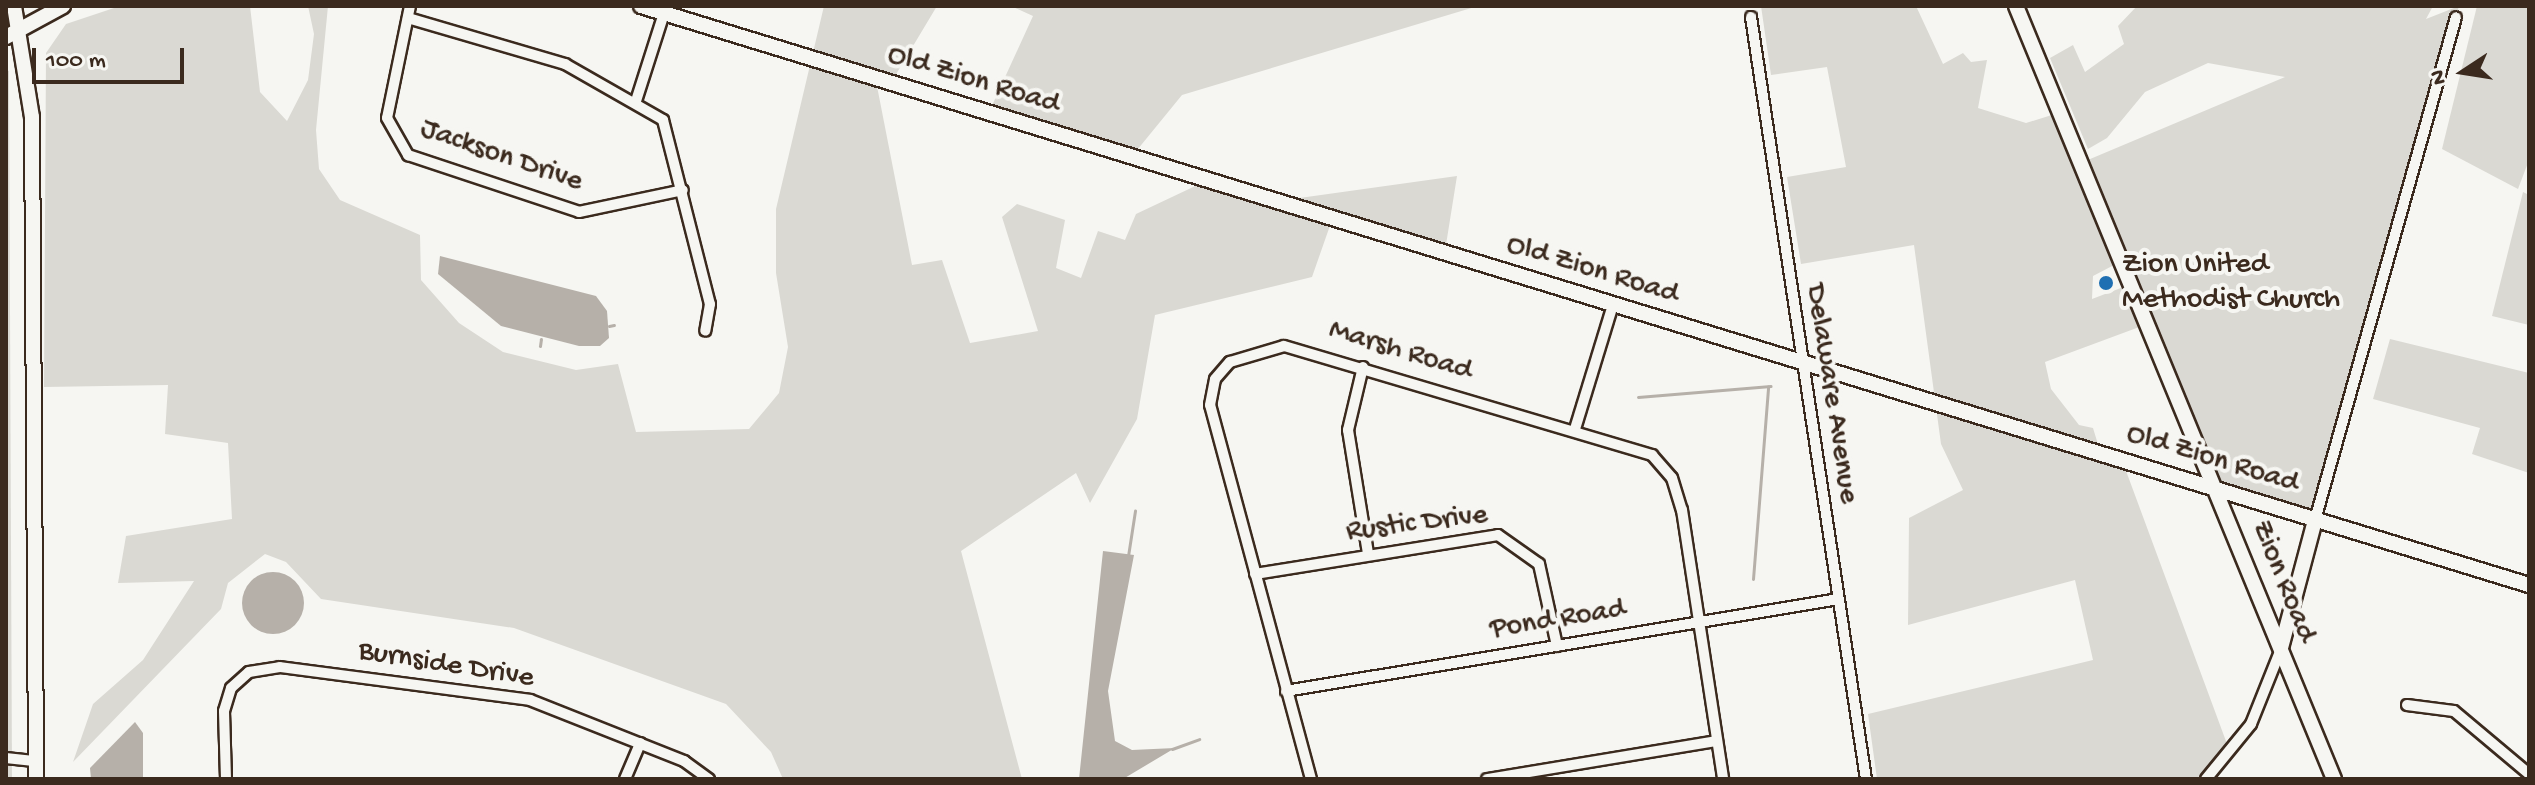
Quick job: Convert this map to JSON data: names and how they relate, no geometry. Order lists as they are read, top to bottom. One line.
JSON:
{"streets":{"street":["Old Zion Road","Jackson Drive","Marsh Road","Delaware Avenue","Rustic Drive","Zion Road","Pond Road","Burnside Drive"]},"crossings":[["Old Zion Road","Delaware Avenue"],["Old Zion Road","Zion Road"],["Marsh Road","Rustic Drive"],["Marsh Road","Pond Road"],["Delaware Avenue","Pond Road"],["Rustic Drive","Pond Road"]],"places":["Zion United Methodist Church"],"scale_bar":"100 m","north":"left"}
